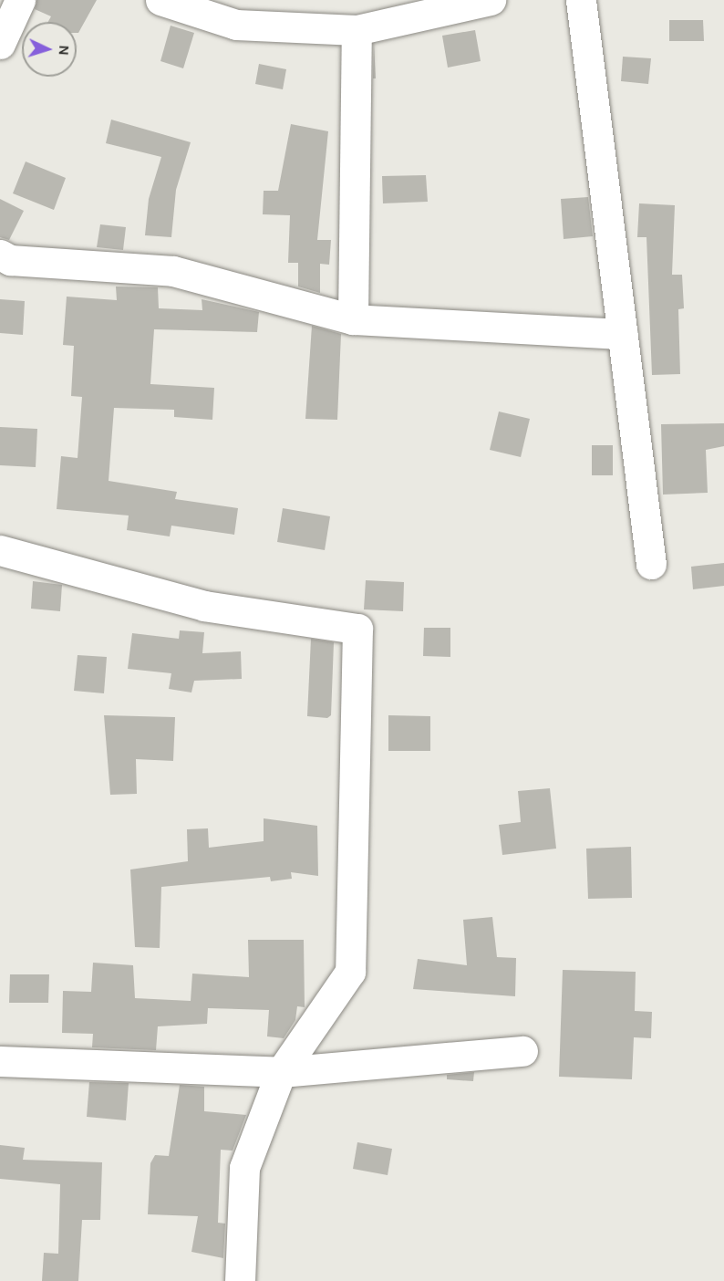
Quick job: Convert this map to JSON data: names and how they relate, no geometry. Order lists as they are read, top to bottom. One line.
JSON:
{"north":"right"}
